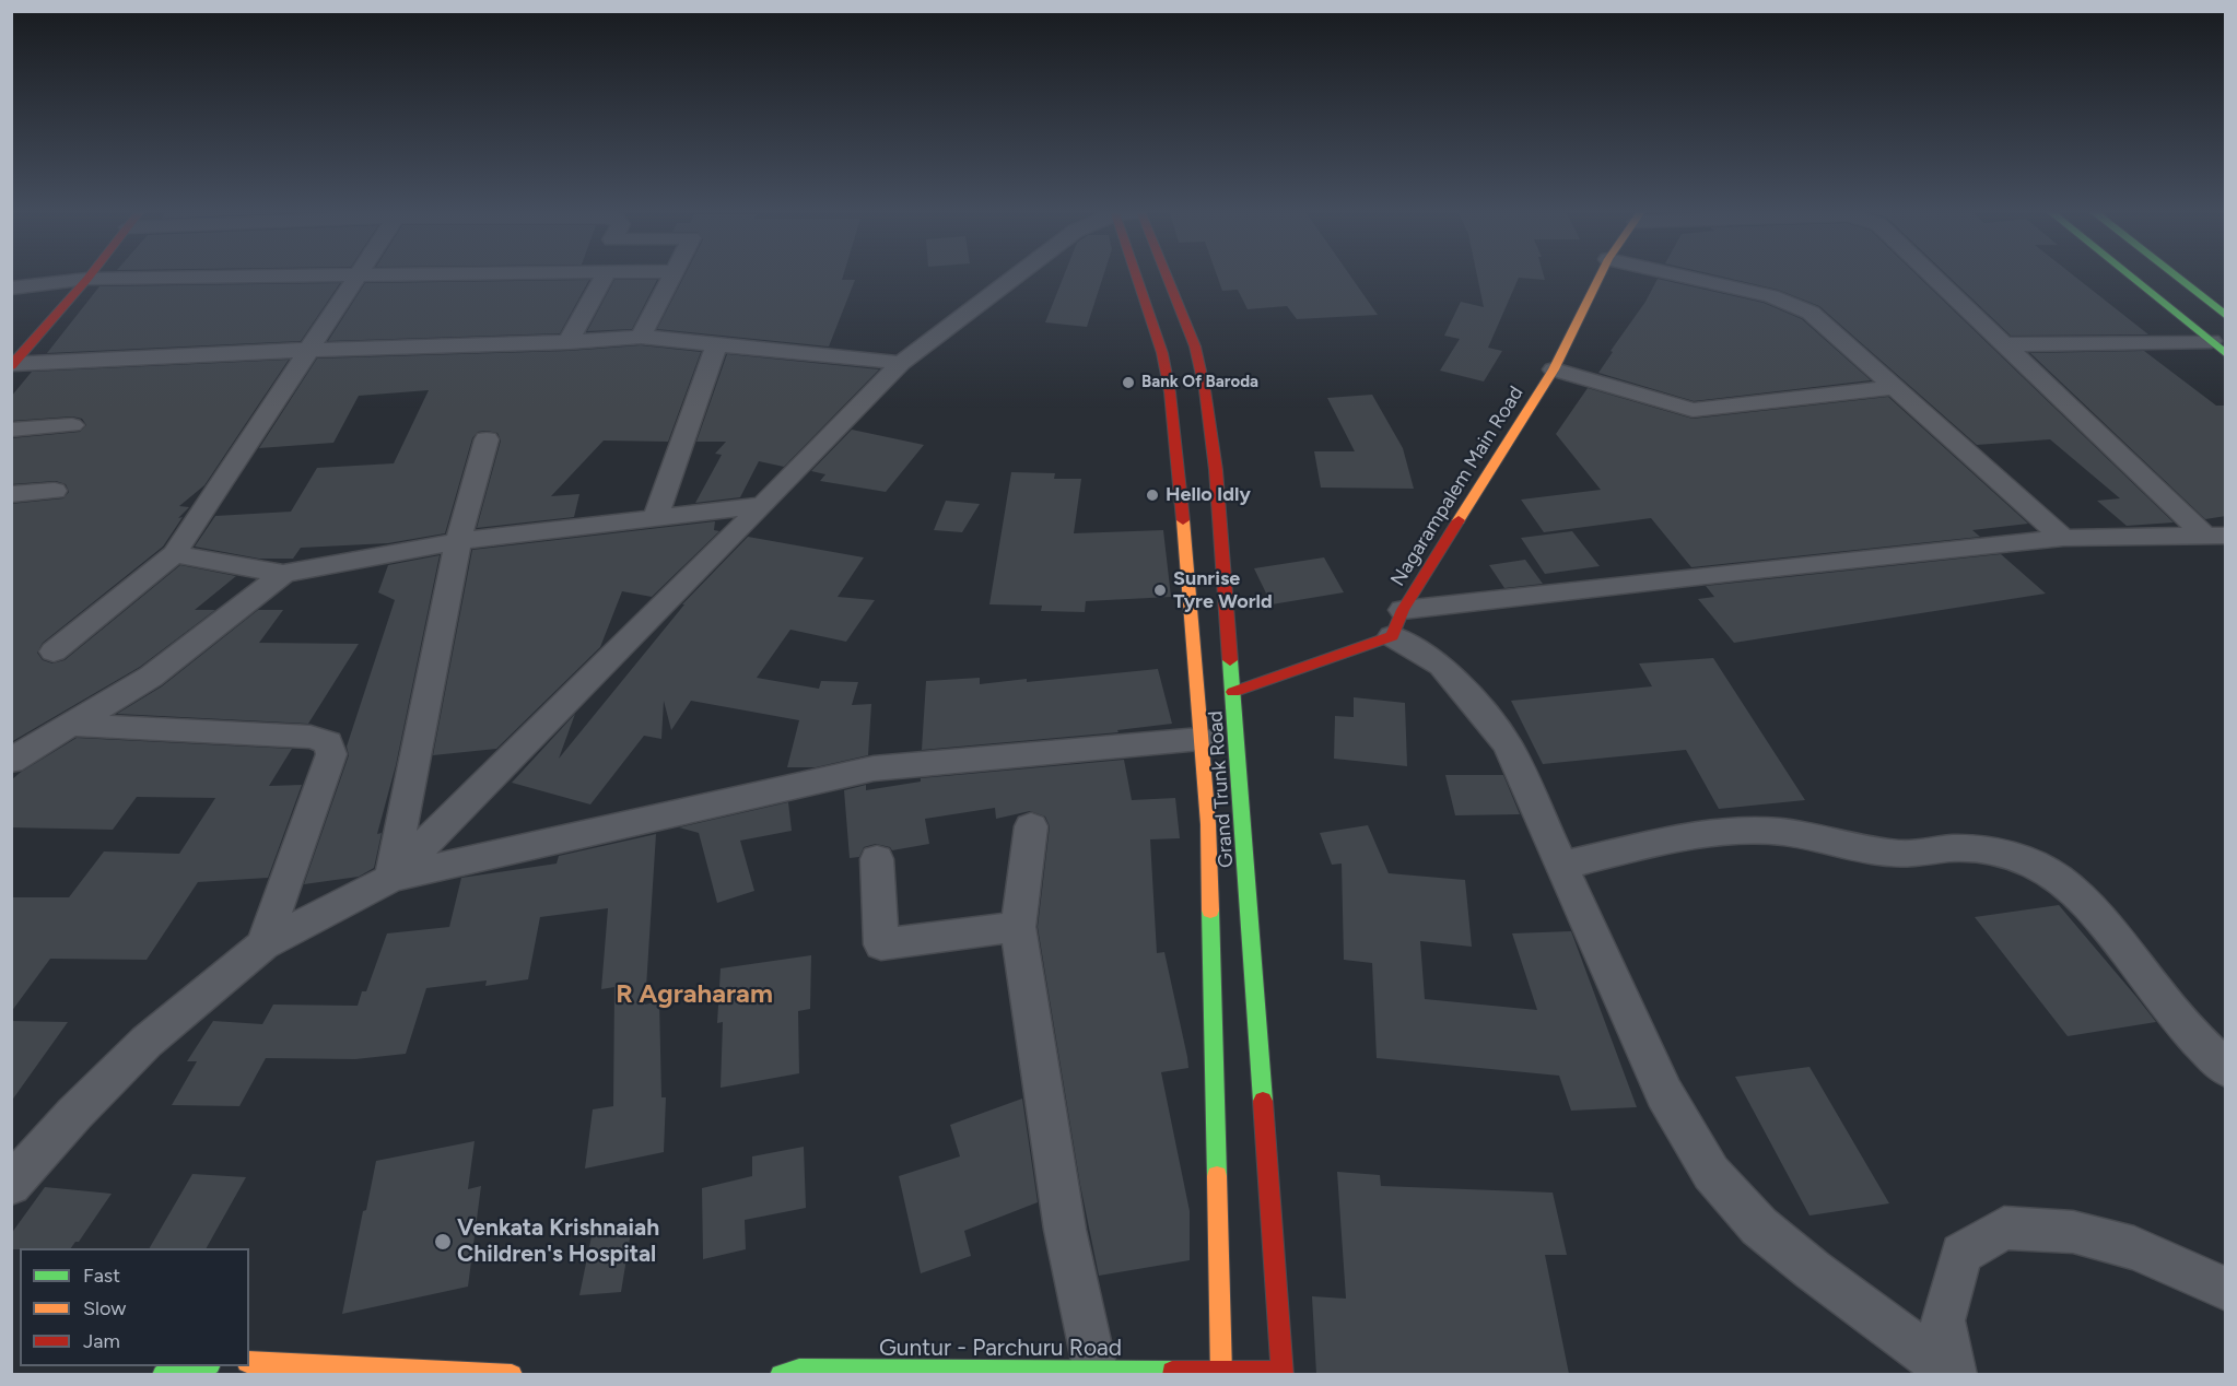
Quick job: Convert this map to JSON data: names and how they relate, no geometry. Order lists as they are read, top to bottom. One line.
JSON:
{"streets":{"main road":["Nagarampalem Main Road","Grand Trunk Road","Guntur - Parchuru Road"]},"crossings":[["Grand Trunk Road","Guntur - Parchuru Road"]],"districts":["R Agraharam"],"places":["Bank Of Baroda","Hello Idly","Sunrise Tyre World","Venkata Krishnaiah Children's Hospital"],"legend":["Fast","Slow","Jam"]}
